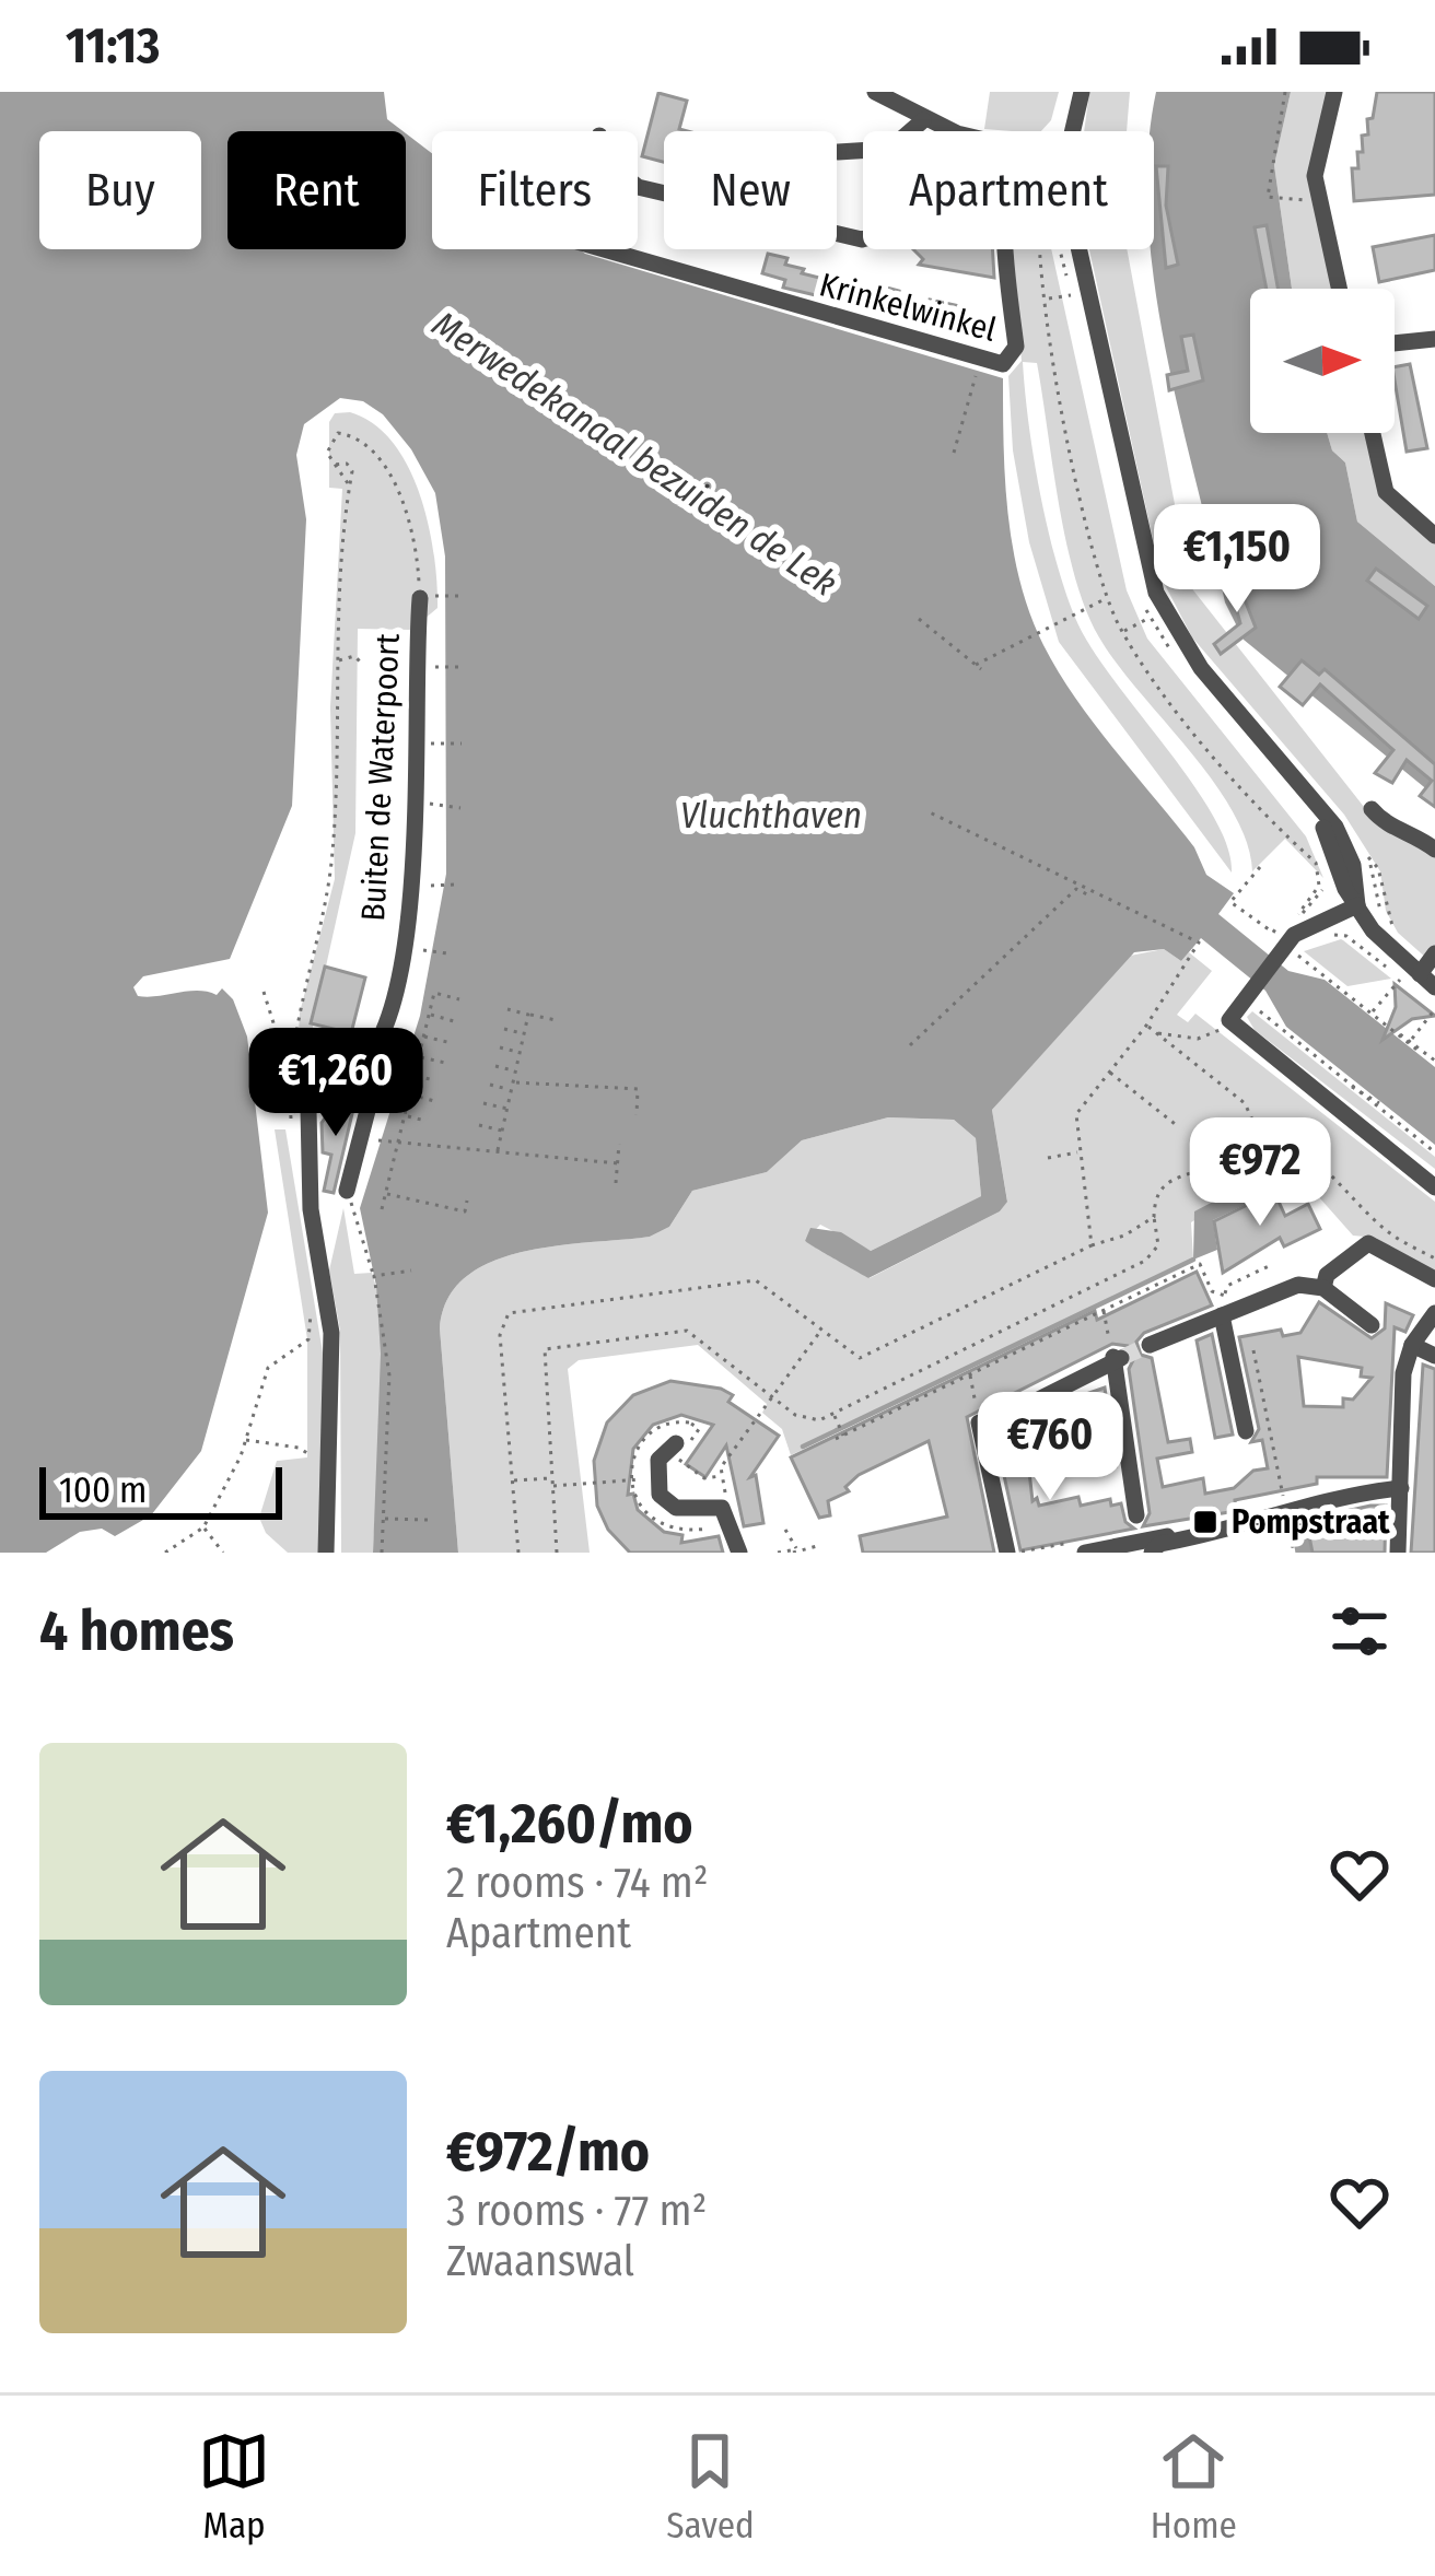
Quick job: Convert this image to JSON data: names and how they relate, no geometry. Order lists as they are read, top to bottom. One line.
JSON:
{"streets":{"street":["Krinkelwinkel","Buiten de Waterpoort"]},"water":["Merwedekanaal bezuiden de Lek","Vluchthaven"],"places":{"transit":["Pompstraat"]},"scale_bar":"100 m","north":"right","page":{"status":"11:13","chip":["Buy","Rent","Filters","New","Apartment"],"price":["€1,150","€1,260","€972","€760"],"scale":"100 m","heading":"4 homes","list":[{"name":"€1,260/mo","note":"2 rooms · 74 m² · Apartment"},{"name":"€972/mo","note":"3 rooms · 77 m² · Zwaanswal"}],"tabs":["Map","Saved","Home"]}}
